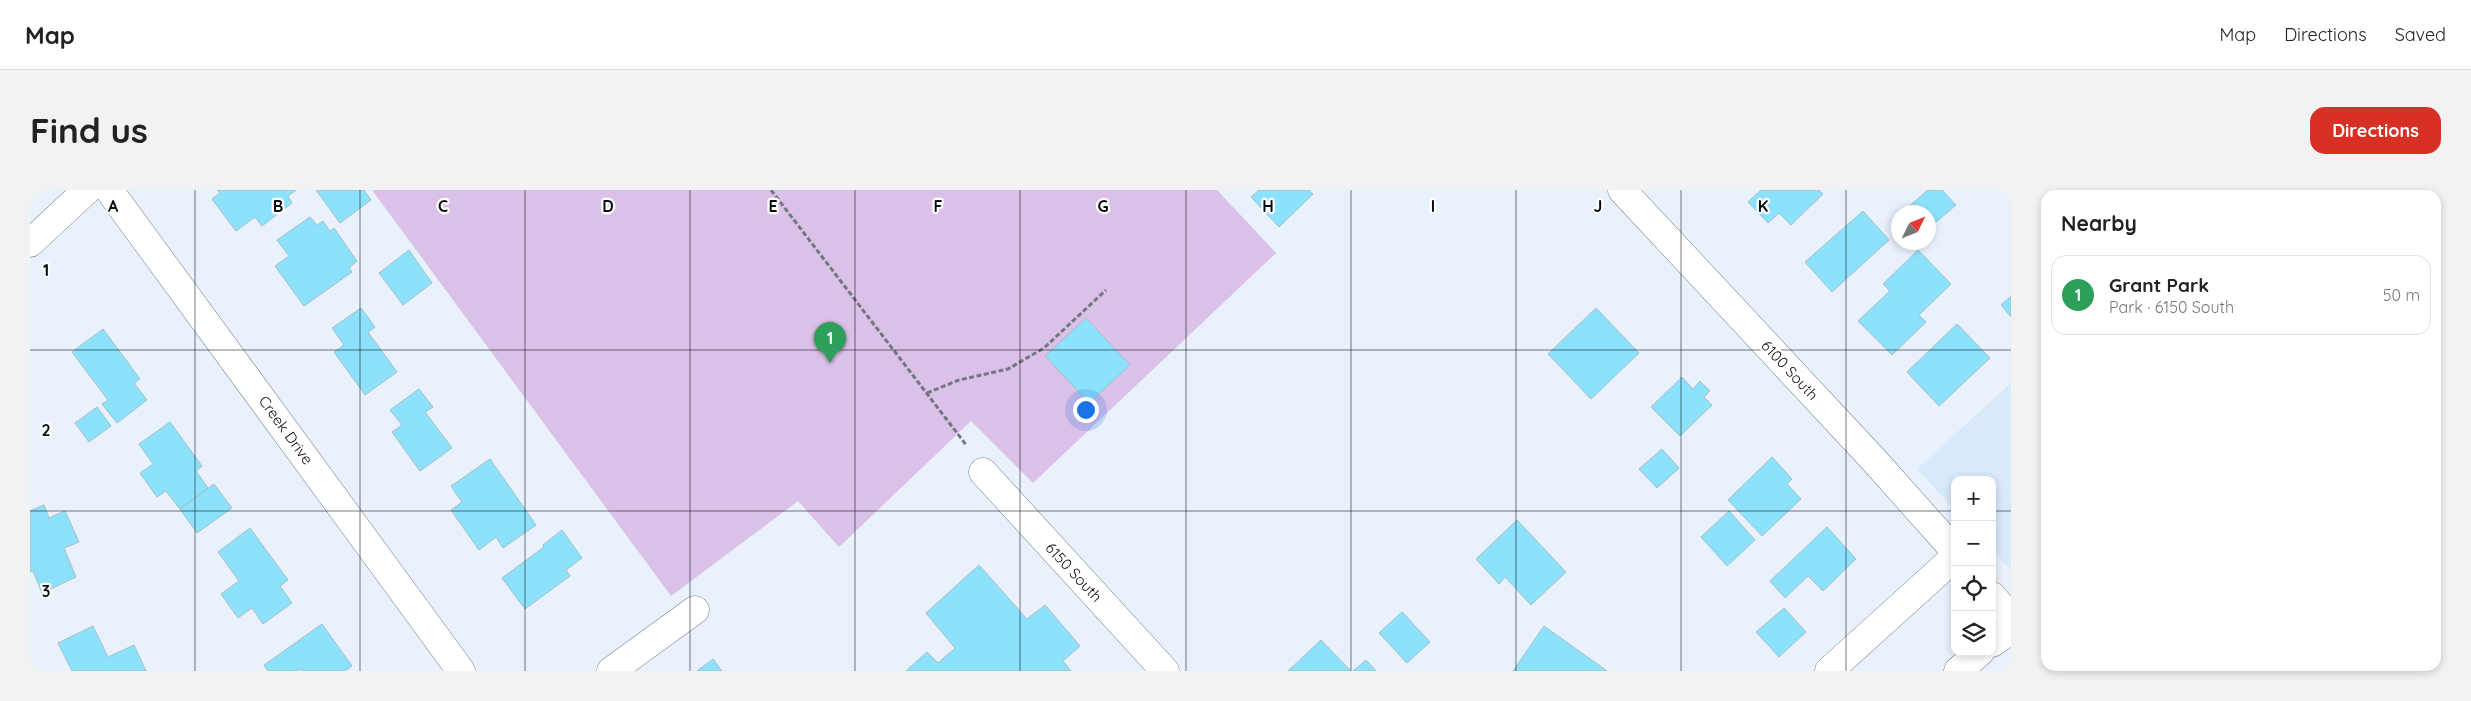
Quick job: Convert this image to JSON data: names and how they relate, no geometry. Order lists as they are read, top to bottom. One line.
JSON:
{"streets":{"street":["6100 South","Creek Drive","6150 South"]},"north":"top right","page":{"header":"Map","nav":["Map","Directions","Saved"],"buttons":"Directions","title":"Find us","heading":"Nearby","list":[{"mark":"1","name":"Grant Park","note":"Park · 6150 South","value":"50 m"}],"pins":"1","map_buttons":["+","−"]},"grid":{"columns":["A","B","C","D","E","F","G","H","I","J","K"],"rows":["1","2","3"]}}
